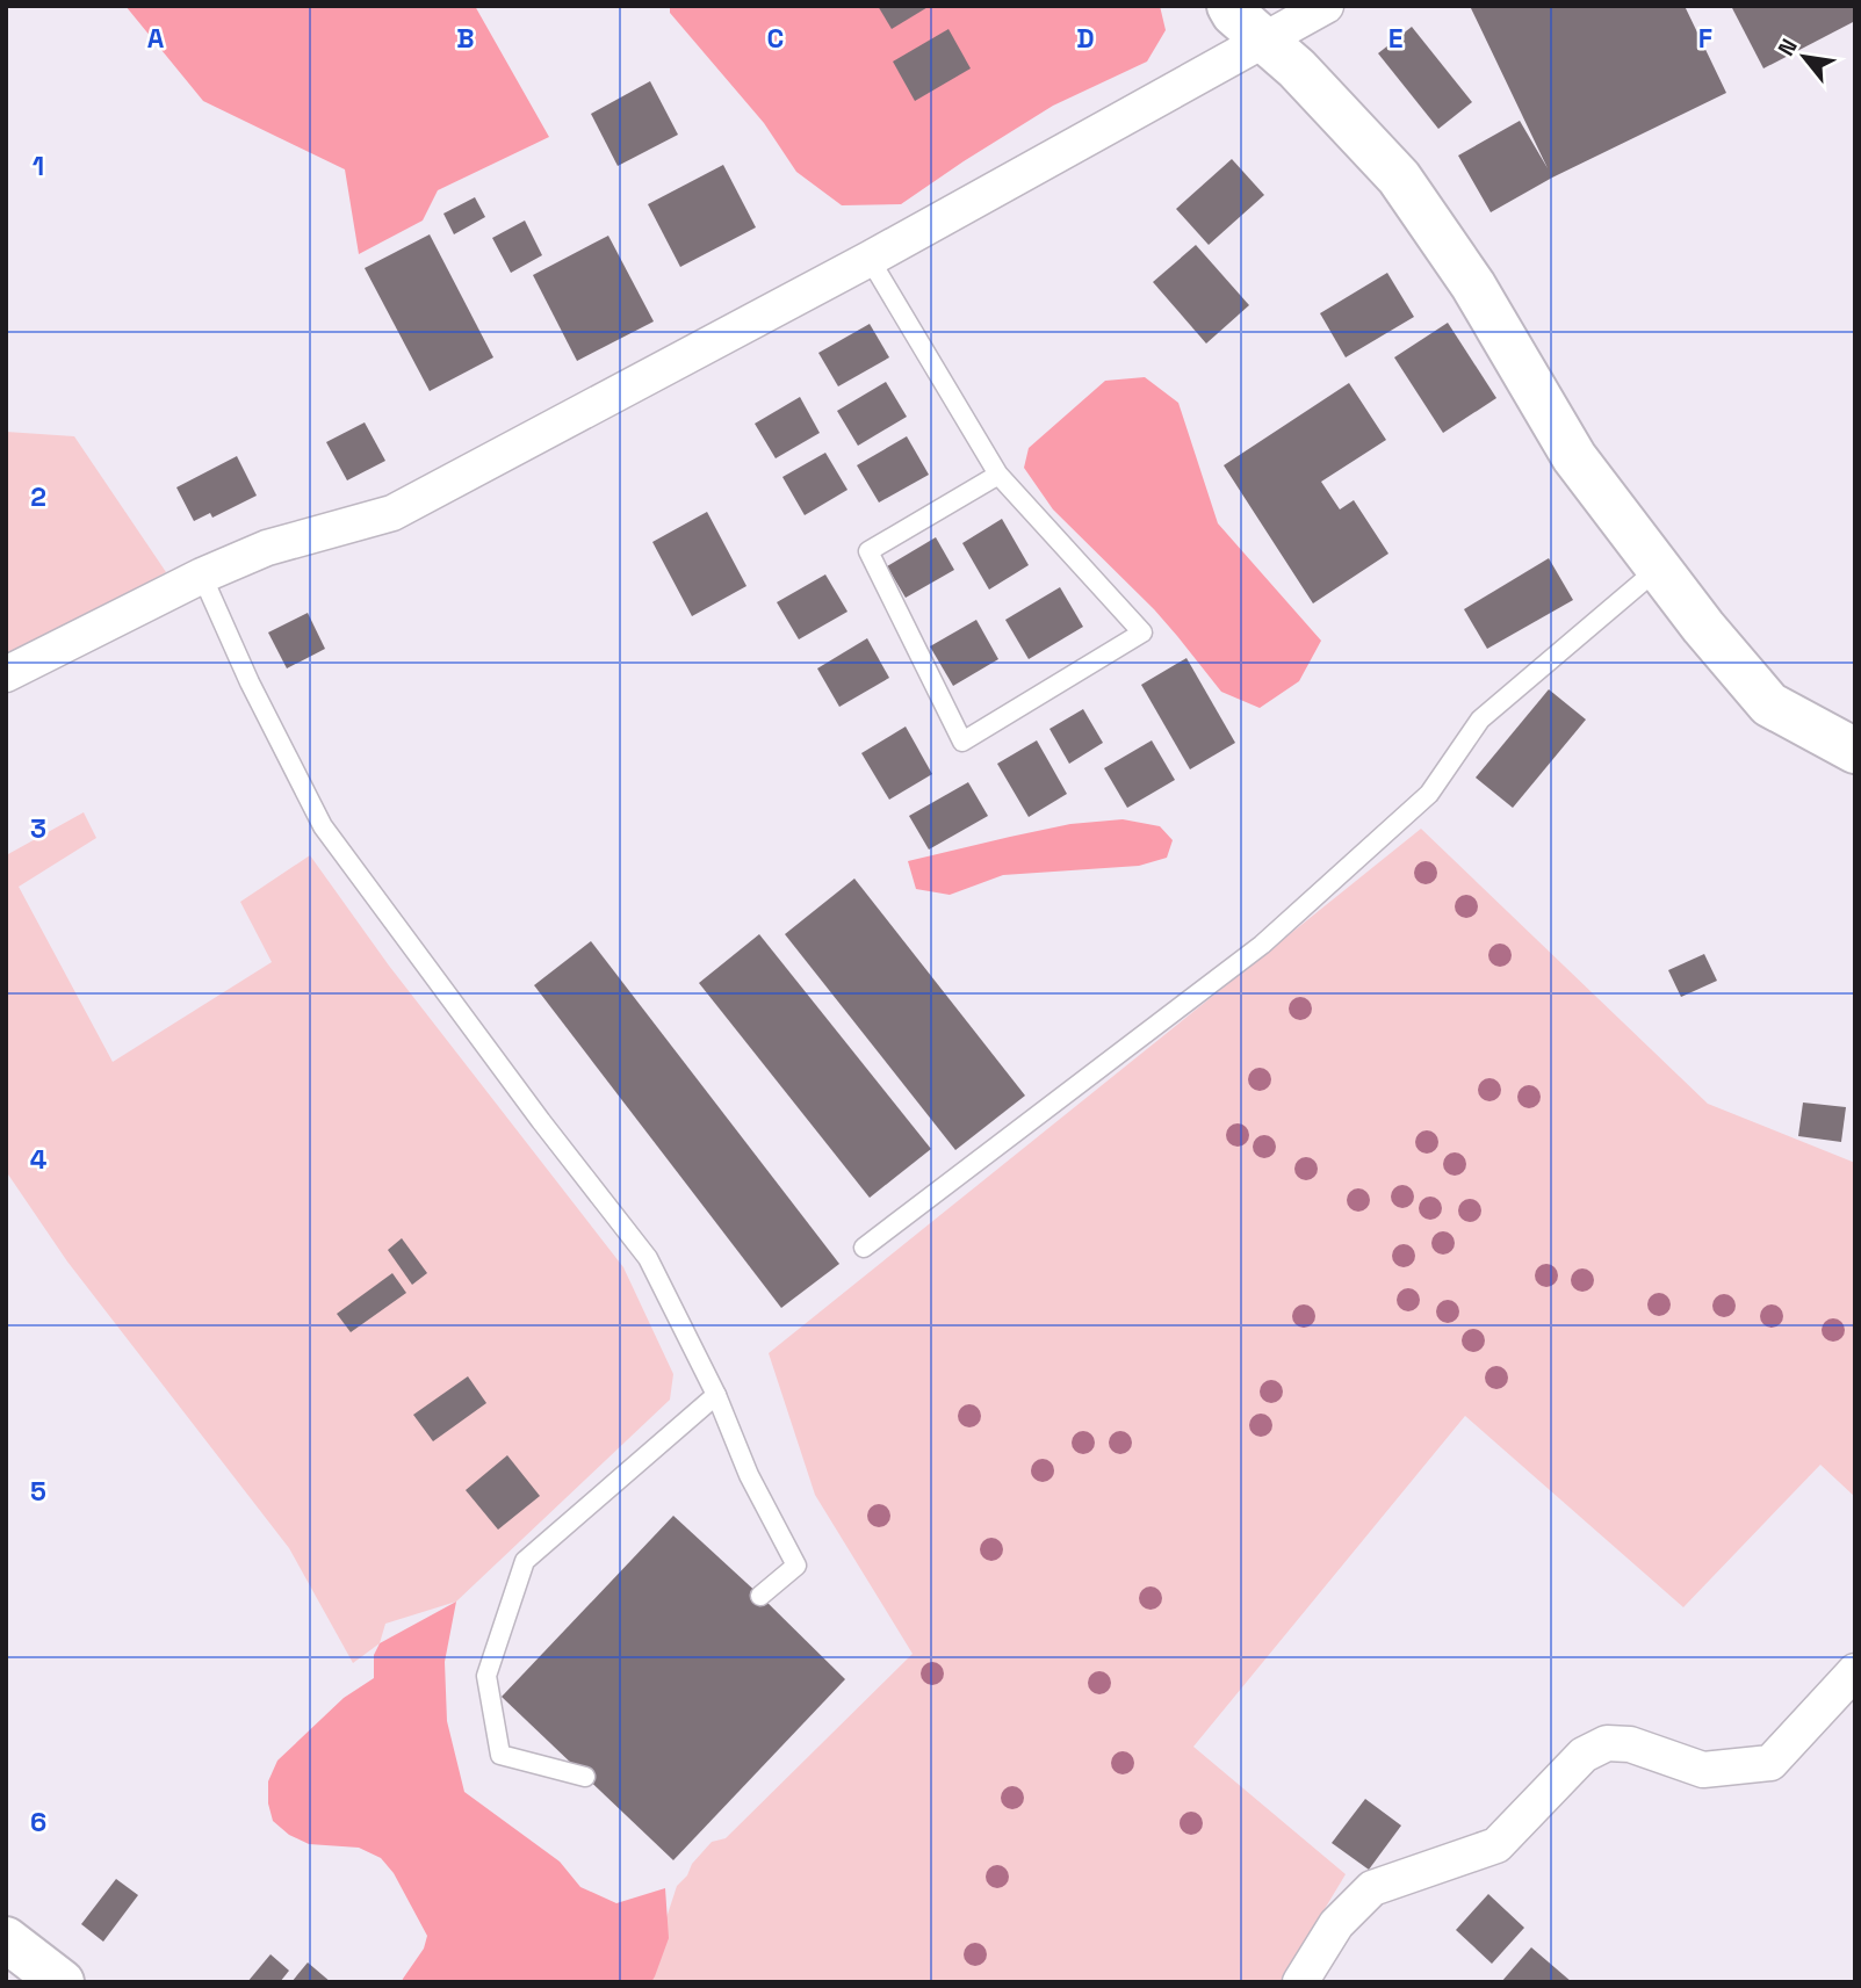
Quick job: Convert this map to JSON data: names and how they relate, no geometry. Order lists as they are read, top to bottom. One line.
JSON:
{"north":"top left","grid":{"columns":["A","B","C","D","E","F"],"rows":["1","2","3","4","5","6"]}}
